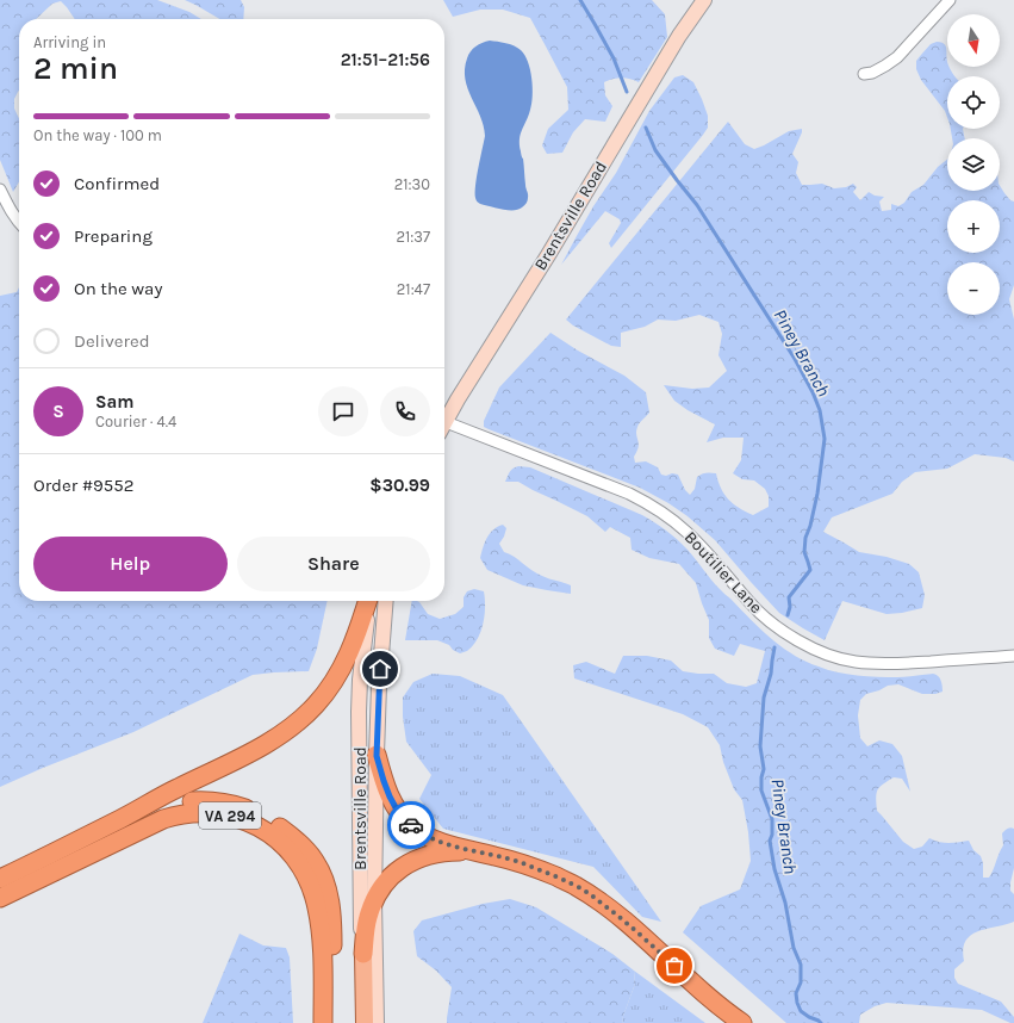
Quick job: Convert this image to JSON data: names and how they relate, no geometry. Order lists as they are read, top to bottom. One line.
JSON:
{"streets":{"highway":["VA 294"],"main road":["Brentsville Road"],"street":["Boutilier Lane"]},"water":["Piney Branch"],"north":"bottom","page":{"map_buttons":["+","−"],"heading":["2 min","Arriving in","21:51–21:56"],"panel":["Sam","Courier · 4.4","Order #9552","$30.99"],"bar":"On the way · 100 m","list":[["Confirmed","21:30"],["Preparing","21:37"],["On the way","21:47"],"Delivered"],"round":"S","buttons":["Help","Share"]}}
